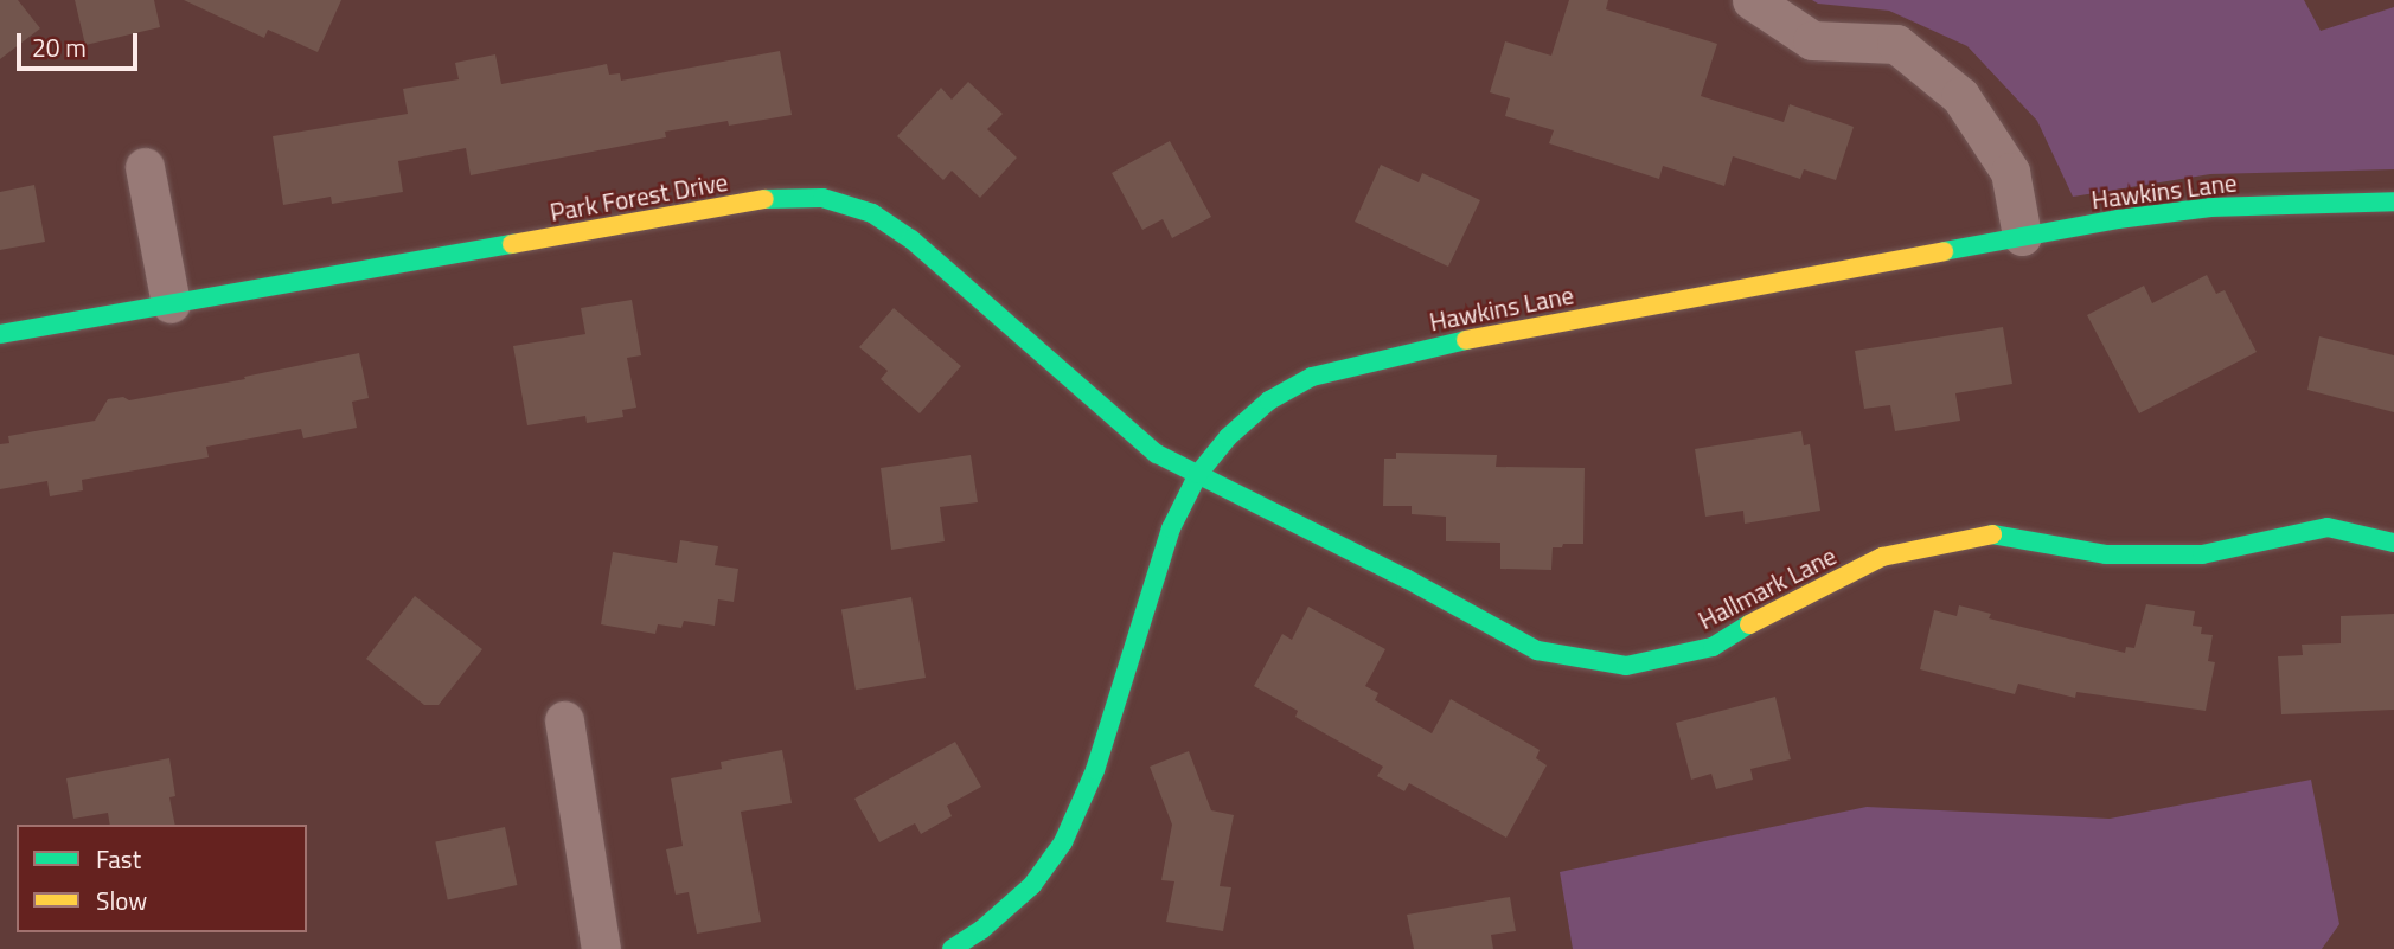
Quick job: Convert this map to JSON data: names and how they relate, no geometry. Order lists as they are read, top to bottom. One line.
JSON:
{"streets":{"street":["Hawkins Lane","Park Forest Drive","Hallmark Lane"]},"crossings":[["Hawkins Lane","Park Forest Drive"],["Hawkins Lane","Hallmark Lane"],["Park Forest Drive","Hallmark Lane"]],"legend":["Fast","Slow"],"scale_bar":"20 m"}
